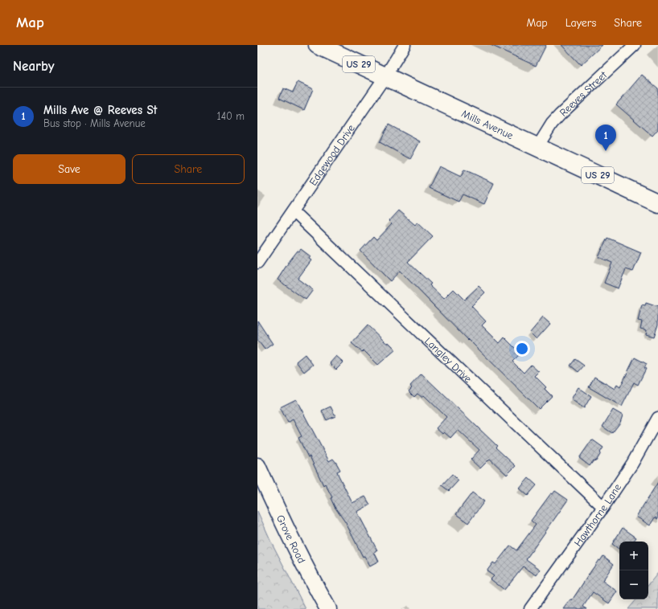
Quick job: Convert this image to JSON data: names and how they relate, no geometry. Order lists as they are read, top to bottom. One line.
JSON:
{"streets":{"main road":["US 29","Mills Avenue","Grove Road"],"street":["Reeves Street","Edgewood Drive","Langley Drive","Hawthorne Lane"]},"crossings":[["Reeves Street","Mills Avenue"],["Mills Avenue","Edgewood Drive"],["Edgewood Drive","Langley Drive"],["Langley Drive","Hawthorne Lane"]],"page":{"header":"Map","nav":["Map","Layers","Share"],"heading":"Nearby","list":[{"mark":"1","name":"Mills Ave @ Reeves St","note":"Bus stop · Mills Avenue","value":"140 m"}],"pins":"1","buttons":["Save","Share"],"map_buttons":["+","−"]}}
